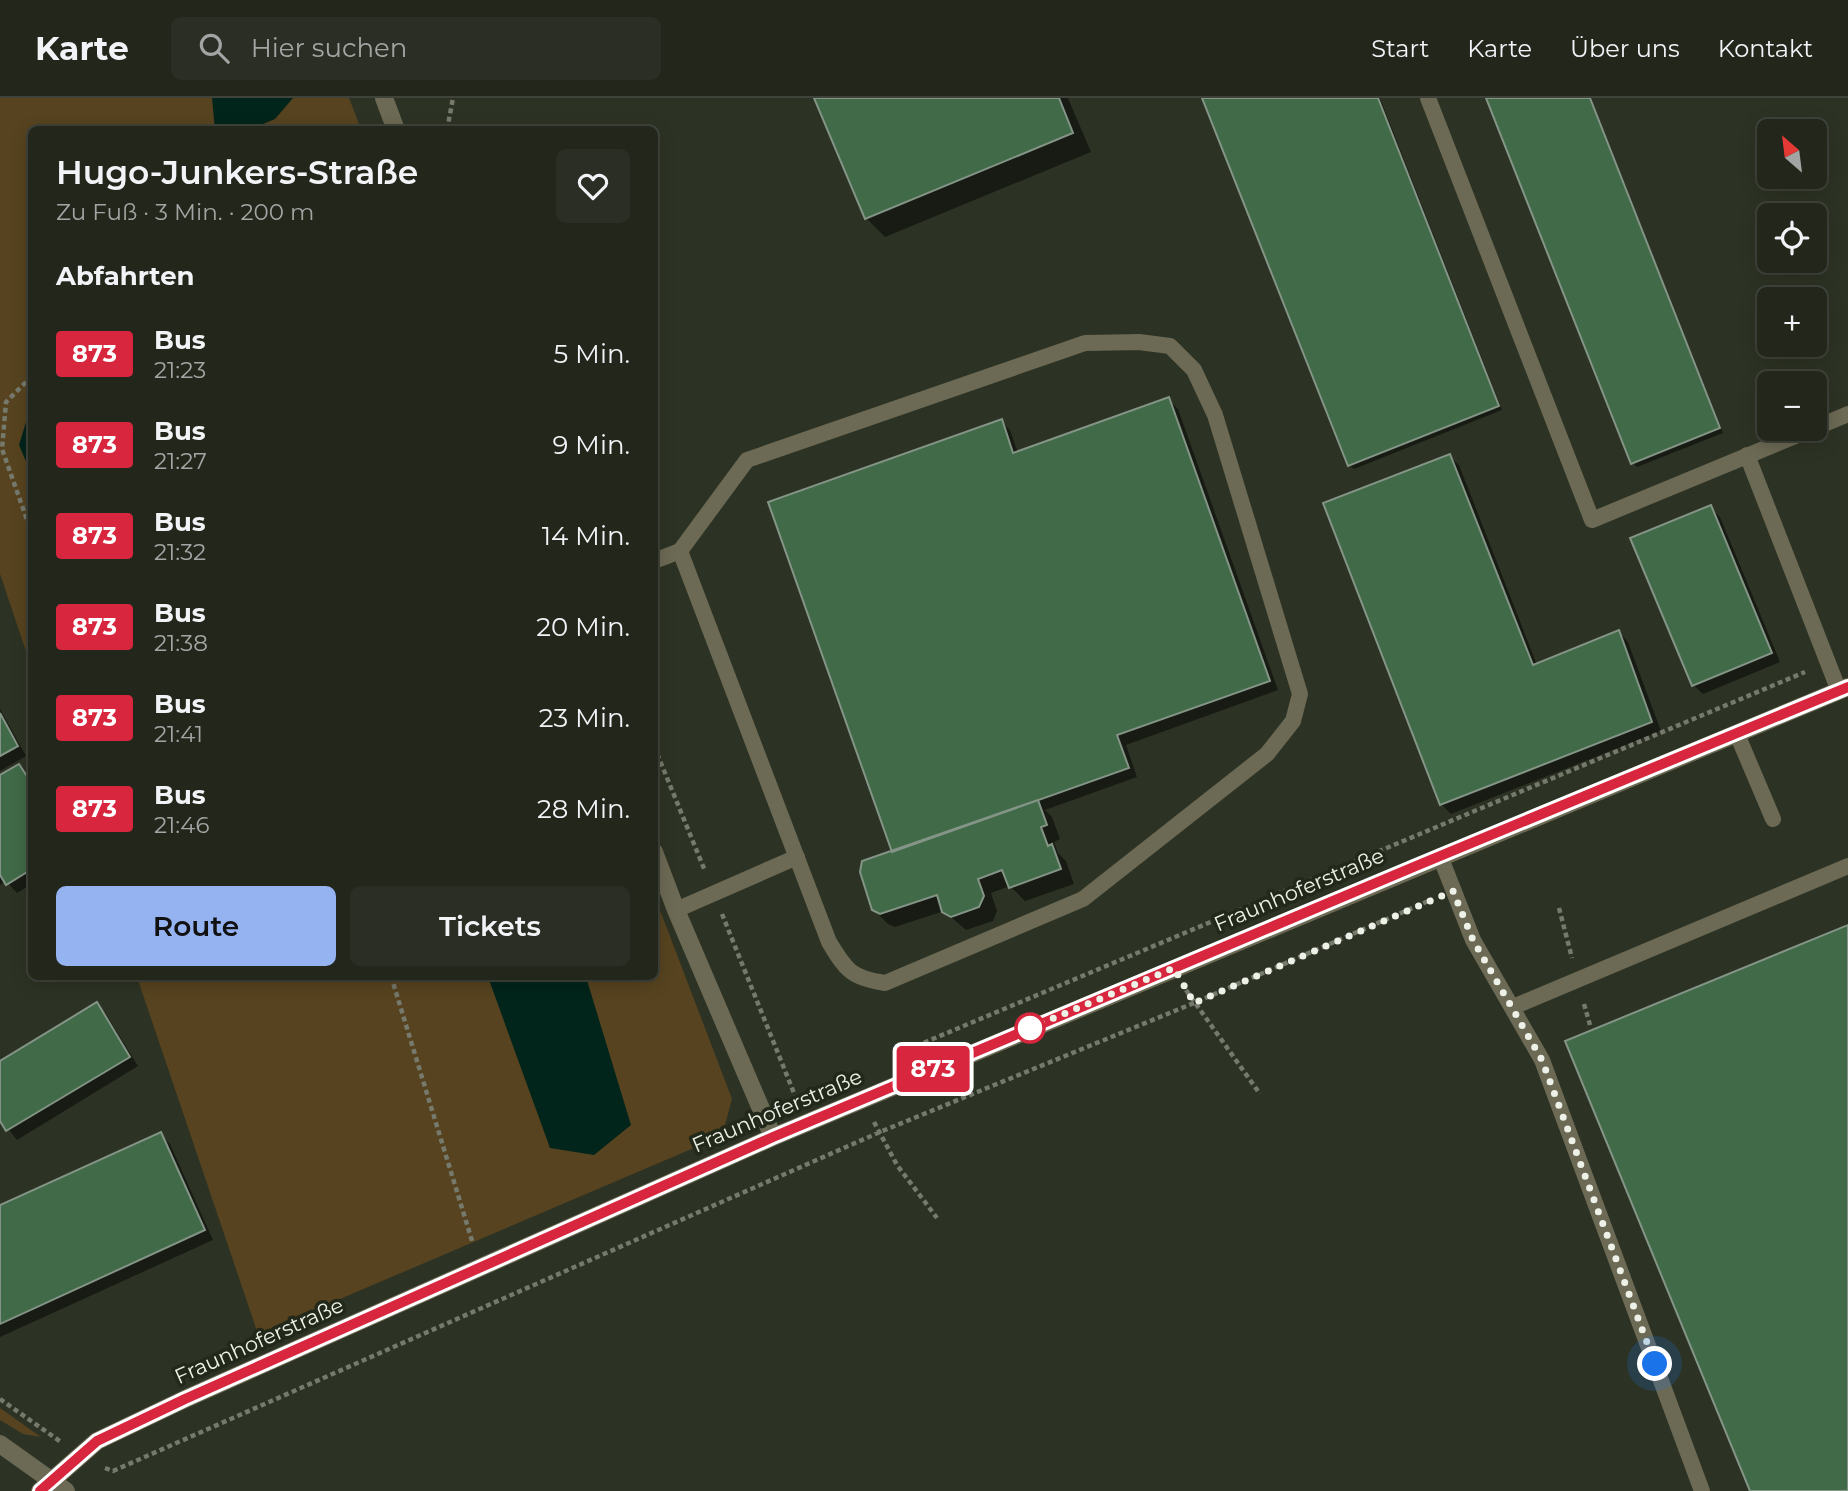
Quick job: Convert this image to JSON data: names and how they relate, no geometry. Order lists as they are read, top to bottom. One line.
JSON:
{"streets":{"street":["Fraunhoferstraße"]},"lines":["bus line 873"],"north":"top left","page":{"header":"Karte","search":"Hier suchen","nav":["Start","Karte","Über uns","Kontakt"],"on_map":"873","map_buttons":["+","−"],"heading":[["Hugo-Junkers-Straße","Zu Fuß · 3 Min. · 200 m"],"Abfahrten"],"list":[{"mark":"873","name":"Bus","note":"21:23","value":"5 Min."},{"mark":"873","name":"Bus","note":"21:27","value":"9 Min."},{"mark":"873","name":"Bus","note":"21:32","value":"14 Min."},{"mark":"873","name":"Bus","note":"21:38","value":"20 Min."},{"mark":"873","name":"Bus","note":"21:41","value":"23 Min."},{"mark":"873","name":"Bus","note":"21:46","value":"28 Min."}],"buttons":["Route","Tickets"]}}
